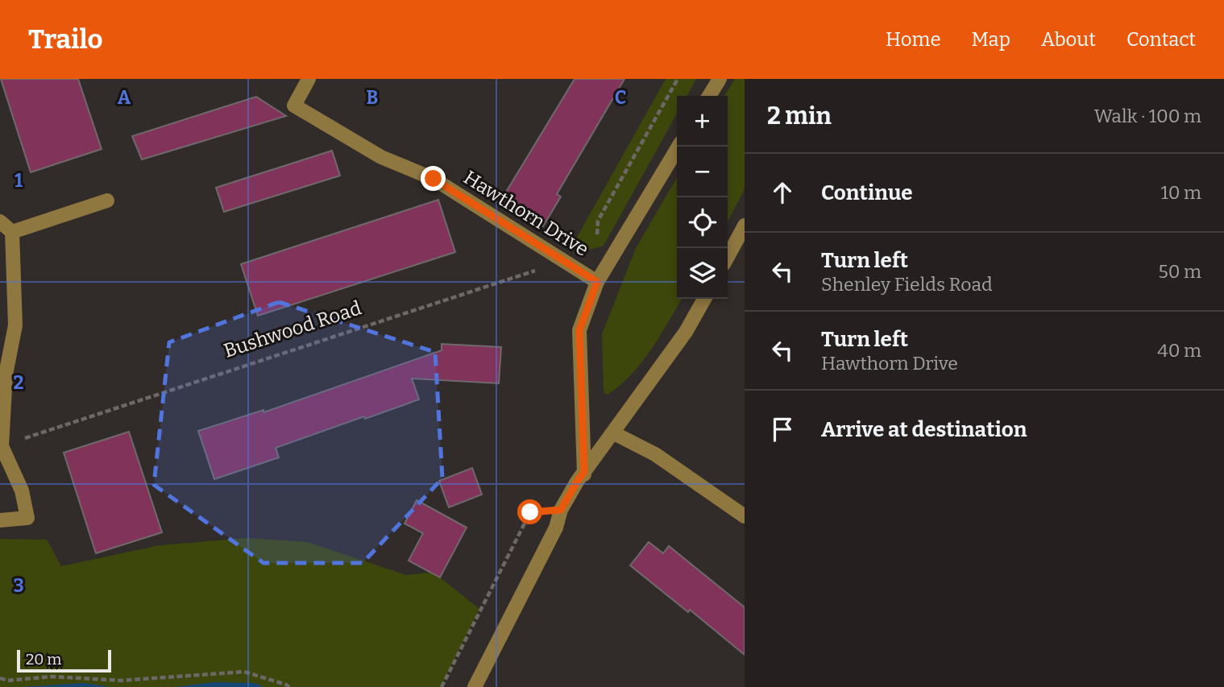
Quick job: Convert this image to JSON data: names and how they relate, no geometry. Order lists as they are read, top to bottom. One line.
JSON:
{"streets":{"street":["Hawthorn Drive"],"path":["Bushwood Road"]},"scale_bar":"20 m","page":{"header":"Trailo","nav":["Home","Map","About","Contact"],"heading":["2 min","Walk · 100 m"],"map_buttons":["+","−"],"list":[["Continue","10 m"],["Turn left","Shenley Fields Road","50 m"],["Turn left","Hawthorn Drive","40 m"],"Arrive at destination"],"scale":"20 m"},"grid":{"columns":["A","B","C"],"rows":["1","2","3"]}}
